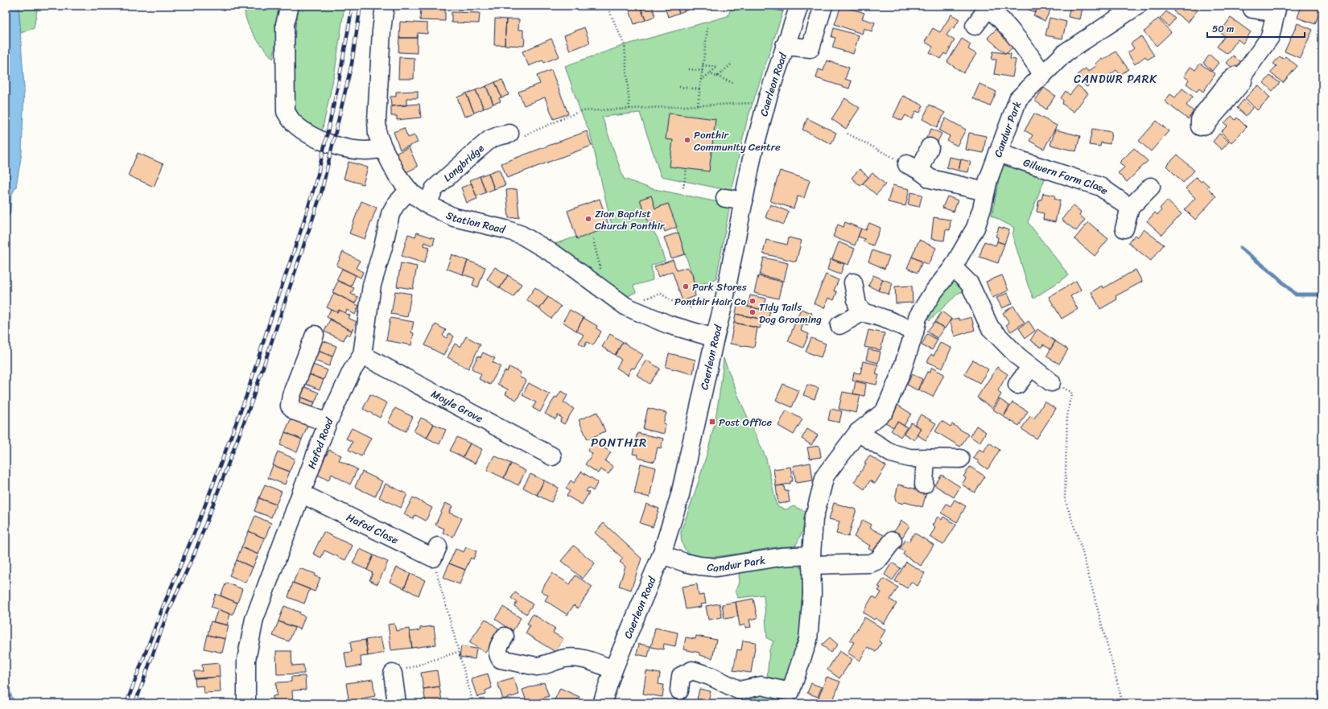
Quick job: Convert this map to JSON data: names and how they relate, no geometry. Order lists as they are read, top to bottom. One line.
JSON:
{"streets":{"street":["Caerleon Road","Candwr Park","Longbridge","Gilwern Farm Close","Station Road","Moyle Grove","Hafod Road","Hafod Close"]},"crossings":[["Caerleon Road","Candwr Park"],["Caerleon Road","Station Road"],["Candwr Park","Gilwern Farm Close"],["Longbridge","Station Road"],["Station Road","Hafod Road"],["Moyle Grove","Hafod Road"],["Hafod Road","Hafod Close"]],"districts":["CANDWR PARK","PONTHIR"],"places":{"other":["Ponthir Community Centre","Zion Baptist Church Ponthir","Park Stores","Ponthir Hair Co","Tidy Tails Dog Grooming"],"transit":["Post Office"]},"scale_bar":"50 m"}
